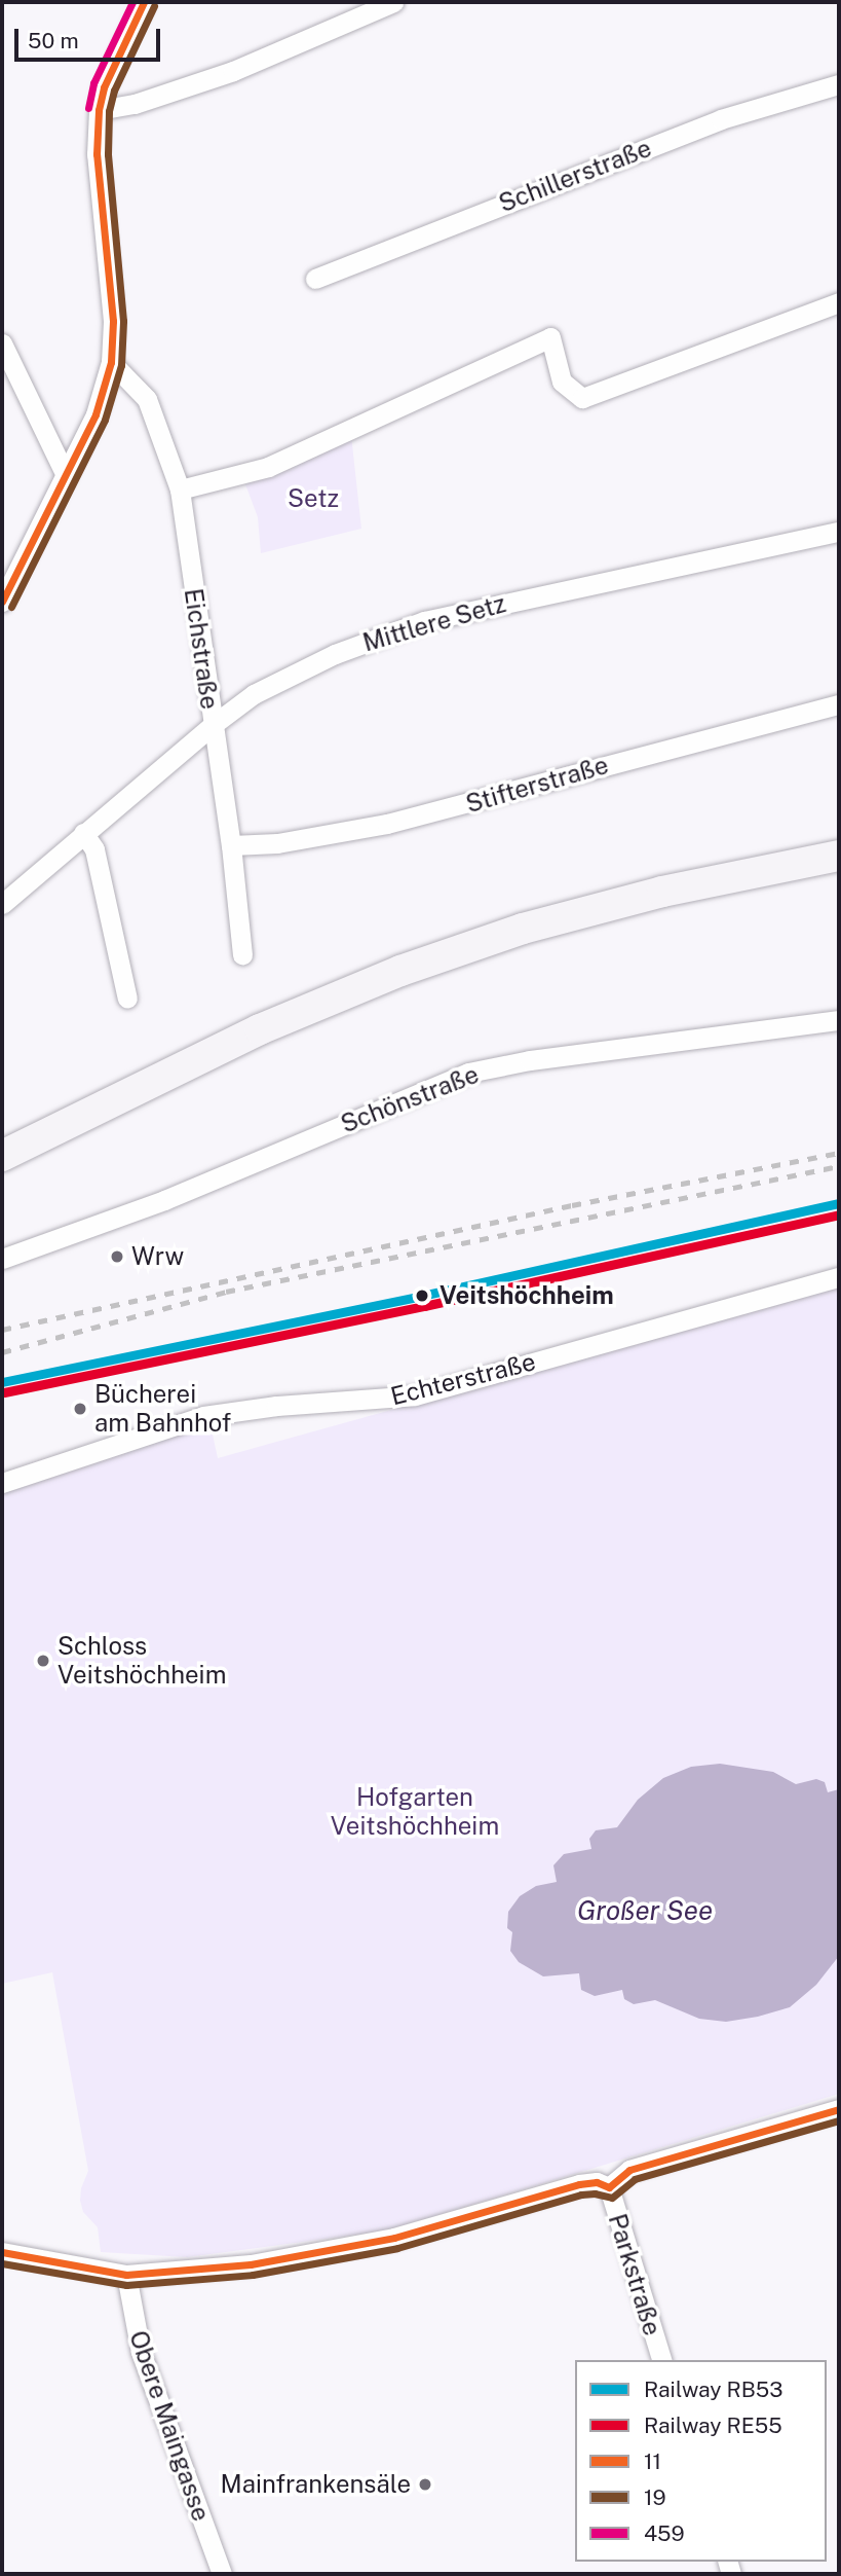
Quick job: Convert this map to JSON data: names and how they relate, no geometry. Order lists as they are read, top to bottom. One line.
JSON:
{"streets":{"street":["Schillerstraße","Mittlere Setz","Eichstraße","Stifterstraße","Schönstraße","Echterstraße","Parkstraße","Obere Maingasse"]},"crossings":[["Mittlere Setz","Eichstraße"],["Eichstraße","Stifterstraße"]],"water":["Großer See"],"parks":["Setz","Hofgarten Veitshöchheim"],"places":["Wrw","Veitshöchheim","Bücherei am Bahnhof","Schloss Veitshöchheim","Mainfrankensäle"],"lines":["transit line 11","transit line 459","transit line 19","rail line RB53","rail line RE55"],"legend":["Railway RB53","Railway RE55","11","19","459"],"scale_bar":"50 m"}
